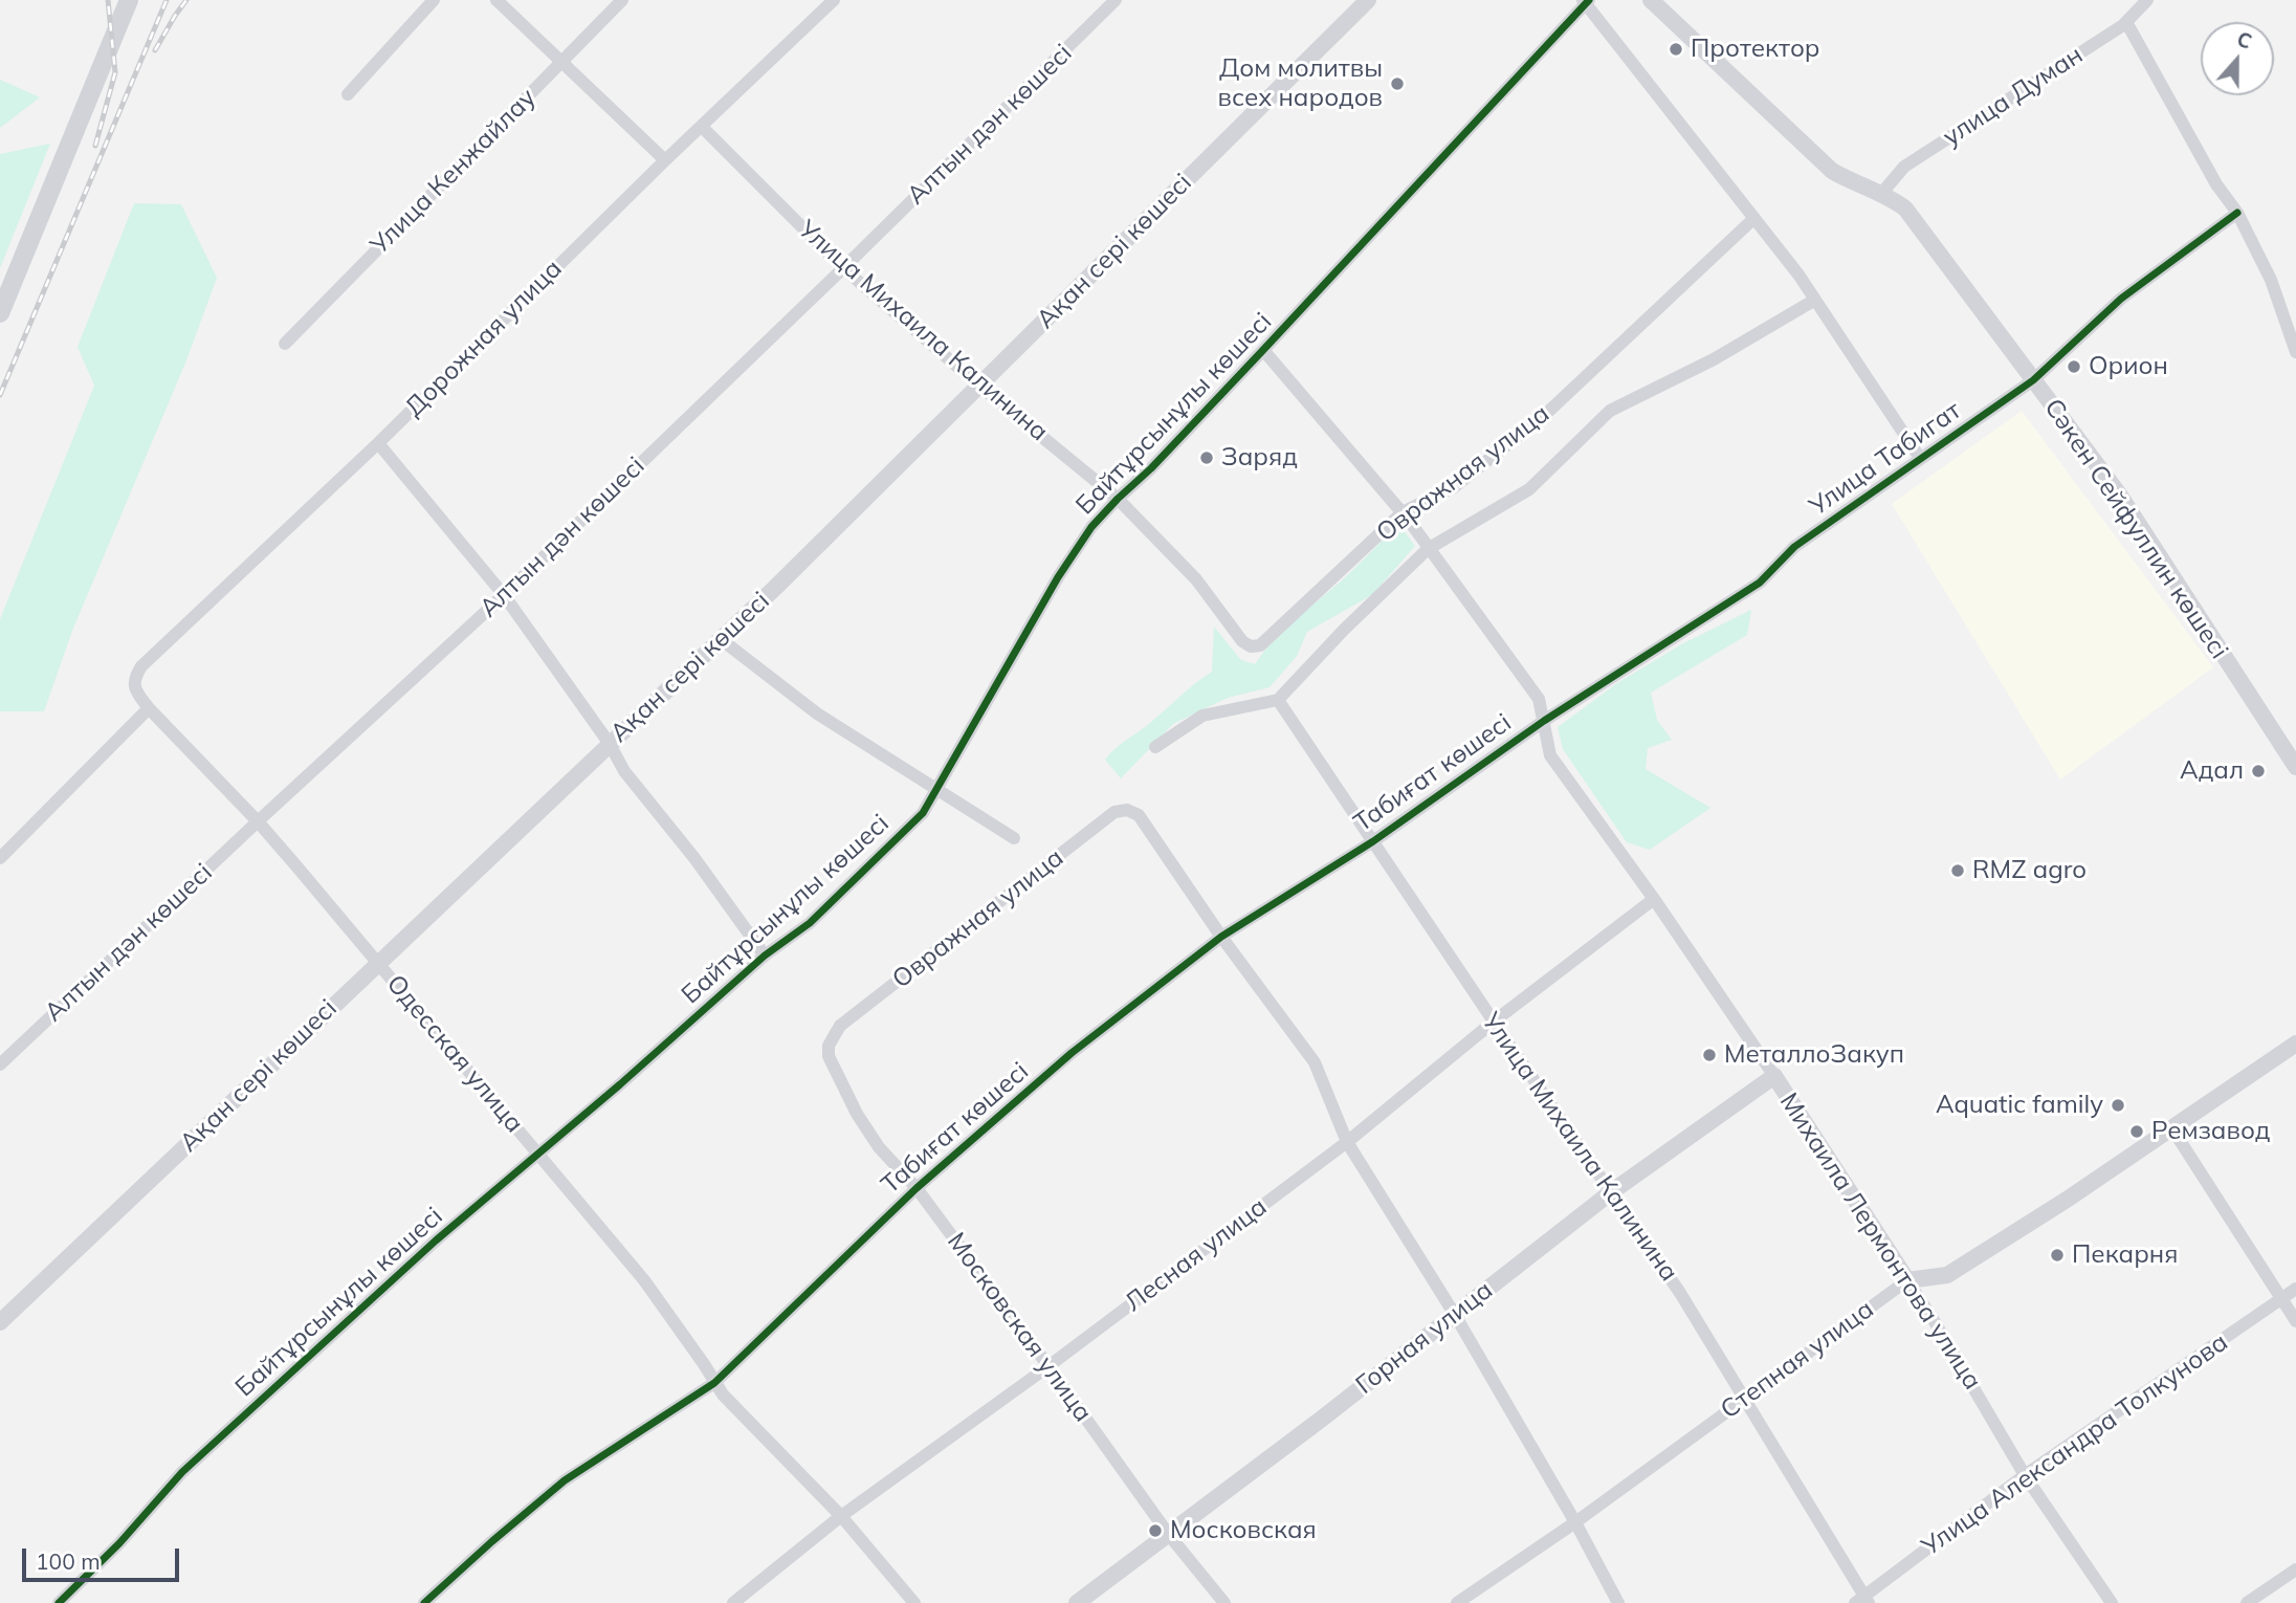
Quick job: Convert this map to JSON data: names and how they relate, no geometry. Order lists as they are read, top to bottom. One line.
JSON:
{"streets":{"street":["улица Думан","Алтын дән көшесі","Улица Кенжайлау","Ақан сері көшесі","Улица Михаила Калинина","Дорожная улица","Байтұрсынұлы көшесі","Улица Табигат","Овражная улица","Сәкен Сейфуллин көшесі","Табиғат көшесі","Одесская улица","Михаила Лермонтова улица","Лесная улица","Московская улица","Горная улица","Степная улица","Улица Александра Толкунова"]},"crossings":[["улица Думан","Сәкен Сейфуллин көшесі"],["Алтын дән көшесі","Улица Михаила Калинина"],["Алтын дән көшесі","Одесская улица"],["Ақан сері көшесі","Улица Михаила Калинина"],["Ақан сері көшесі","Одесская улица"],["Улица Михаила Калинина","Дорожная улица"],["Улица Михаила Калинина","Байтұрсынұлы көшесі"],["Улица Михаила Калинина","Овражная улица"],["Улица Михаила Калинина","Табиғат көшесі"],["Улица Михаила Калинина","Лесная улица"],["Улица Михаила Калинина","Горная улица"],["Улица Михаила Калинина","Степная улица"],["Улица Михаила Калинина","Улица Александра Толкунова"],["Дорожная улица","Одесская улица"],["Байтұрсынұлы көшесі","Овражная улица"],["Байтұрсынұлы көшесі","Одесская улица"],["Байтұрсынұлы көшесі","Михаила Лермонтова улица"],["Улица Табигат","Сәкен Сейфуллин көшесі"],["Улица Табигат","Табиғат көшесі"],["Улица Табигат","Михаила Лермонтова улица"],["Овражная улица","Табиғат көшесі"],["Овражная улица","Михаила Лермонтова улица"],["Овражная улица","Московская улица"],["Табиғат көшесі","Одесская улица"],["Табиғат көшесі","Михаила Лермонтова улица"],["Табиғат көшесі","Московская улица"],["Одесская улица","Лесная улица"],["Михаила Лермонтова улица","Лесная улица"],["Михаила Лермонтова улица","Горная улица"],["Михаила Лермонтова улица","Степная улица"],["Михаила Лермонтова улица","Улица Александра Толкунова"],["Лесная улица","Московская улица"],["Московская улица","Горная улица"]],"places":["Протектор","Дом молитвы всех народов","Орион","Заряд","Адал","RMZ agro","МеталлоЗакуп","Aquatic family","Ремзавод","Пекарня","Московская"],"scale_bar":"100 m","north":"top"}
